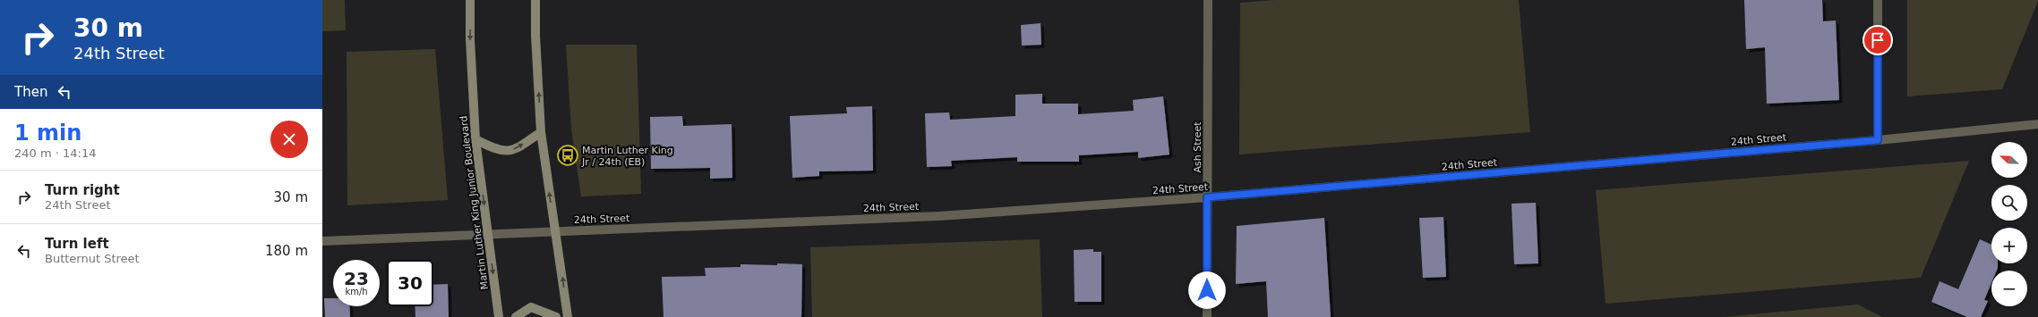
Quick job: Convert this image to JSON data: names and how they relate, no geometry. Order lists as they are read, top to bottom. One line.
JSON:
{"streets":{"main road":["Martin Luther King Junior Boulevard"],"street":["24th Street","Ash Street"]},"crossings":[["24th Street","Ash Street"],["24th Street","Martin Luther King Junior Boulevard"]],"places":{"bus stop":["Martin Luther King Jr / 24th (EB)"]},"north":"top left","page":{"turn":["30 m","24th Street"],"then":"Then","heading":["1 min","240 m · 14:14"],"map_buttons":["+","−"],"list":[{"name":"Turn right","note":"24th Street","value":"30 m"},{"name":"Turn left","note":"Butternut Street","value":"180 m"}],"speed":"23 km/h","limit":"30"}}
